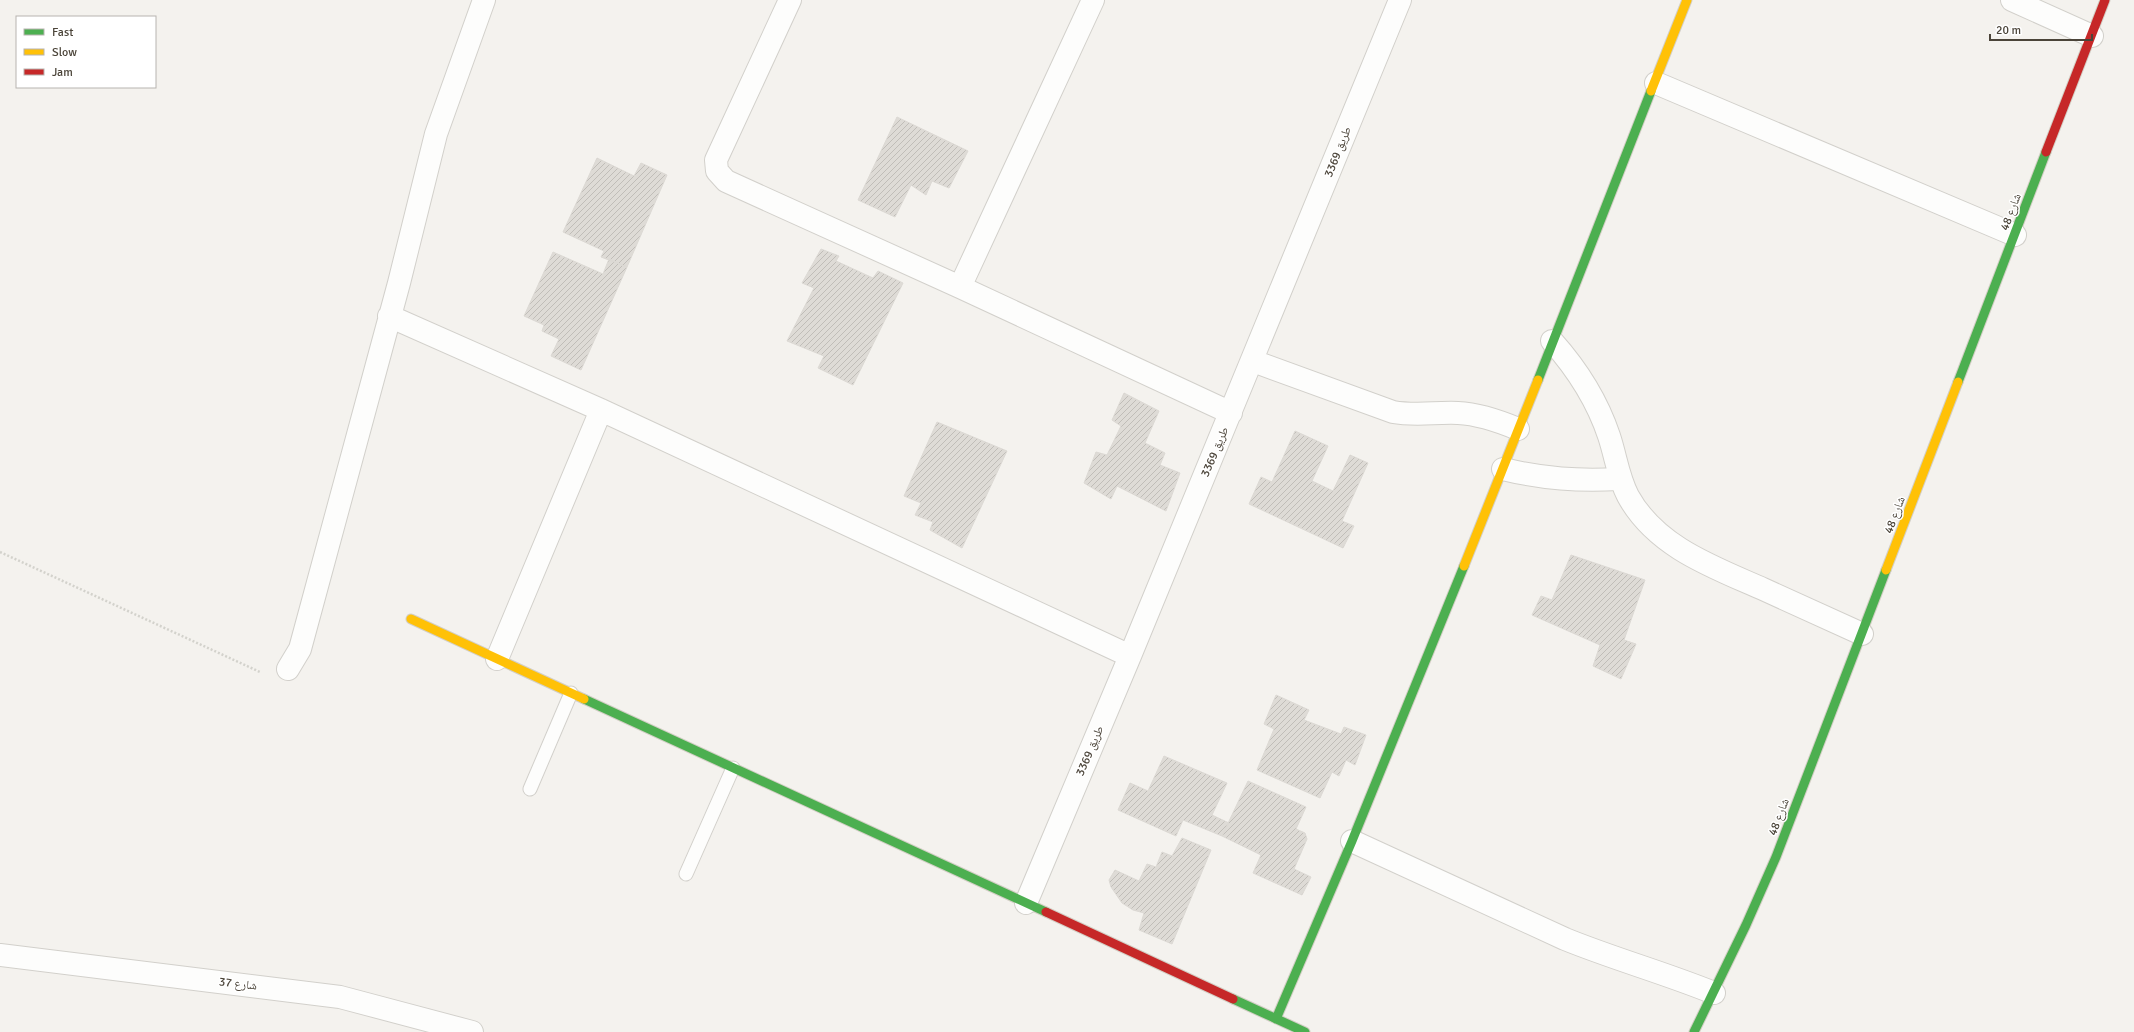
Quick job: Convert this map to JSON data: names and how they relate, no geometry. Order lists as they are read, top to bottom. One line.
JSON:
{"streets":{"street":["طريق 3369","شارع 48","شارع 37"]},"legend":["Fast","Slow","Jam"],"scale_bar":"20 m"}
